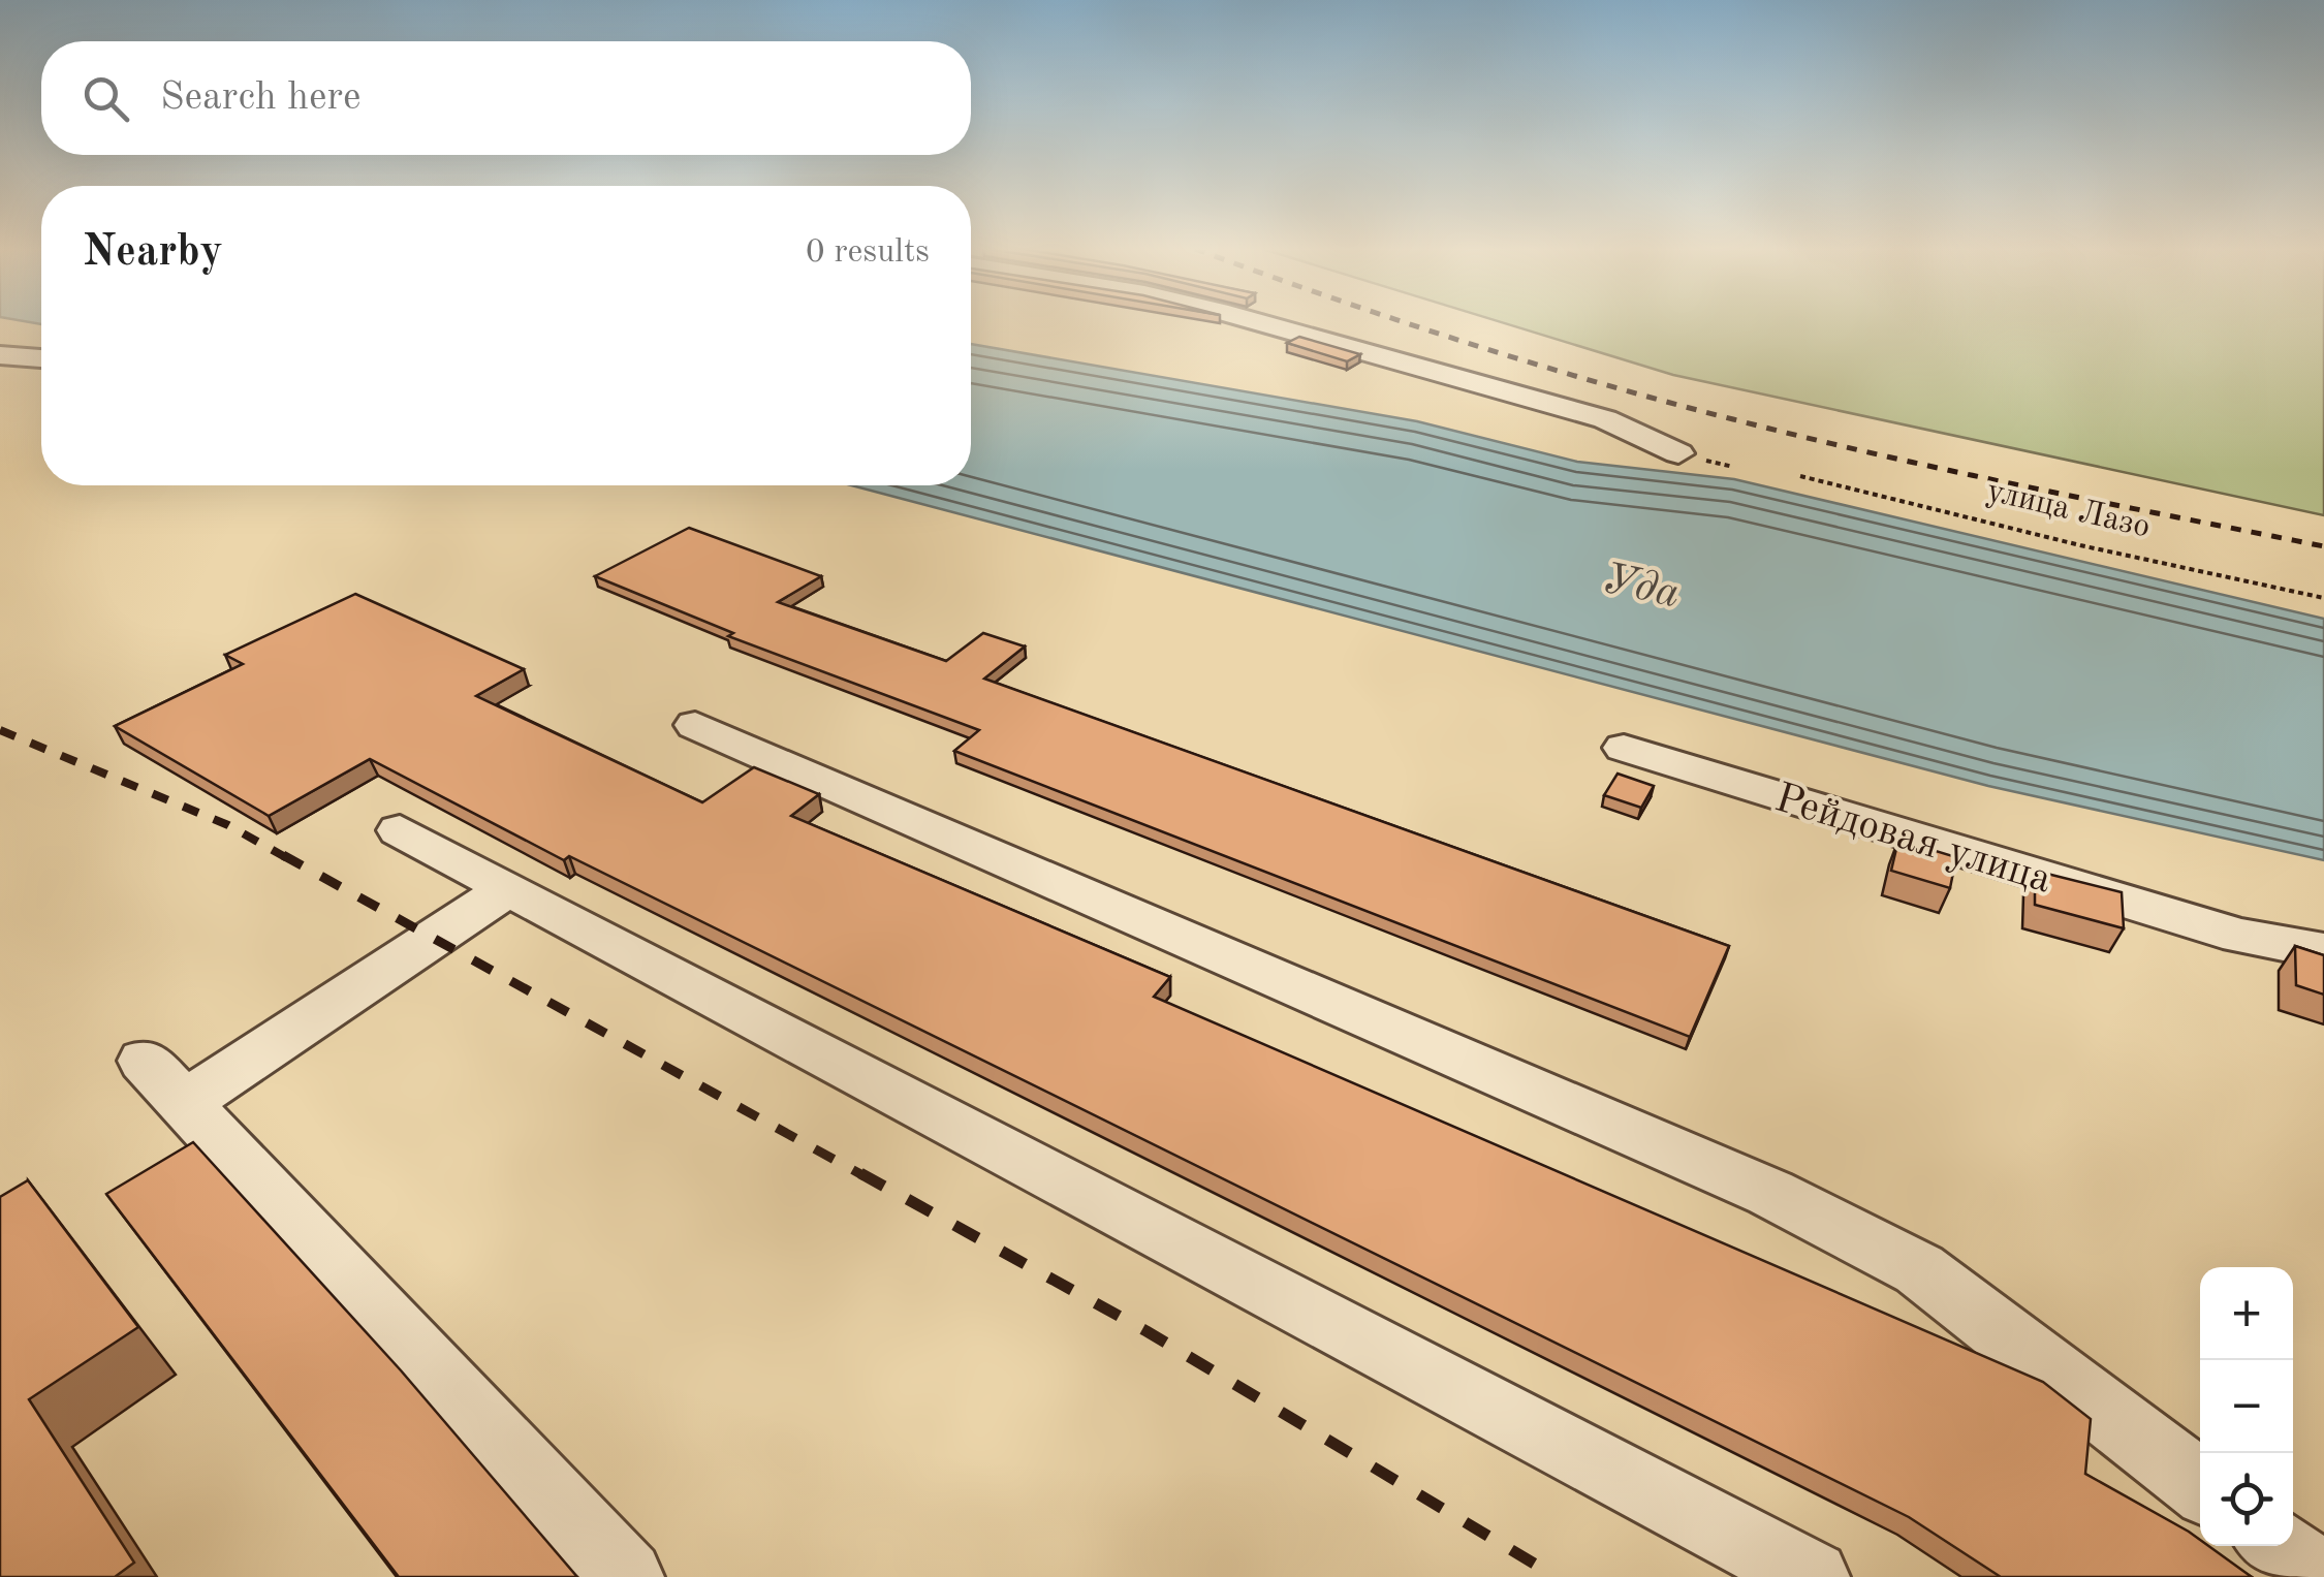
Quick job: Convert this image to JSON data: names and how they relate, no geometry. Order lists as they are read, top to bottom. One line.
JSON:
{"streets":{"street":["Рейдовая улица"],"path":["улица Лазо"]},"water":["Уда"],"page":{"search":"Search here","heading":["Nearby","0 results"],"map_buttons":["+","−"]}}
